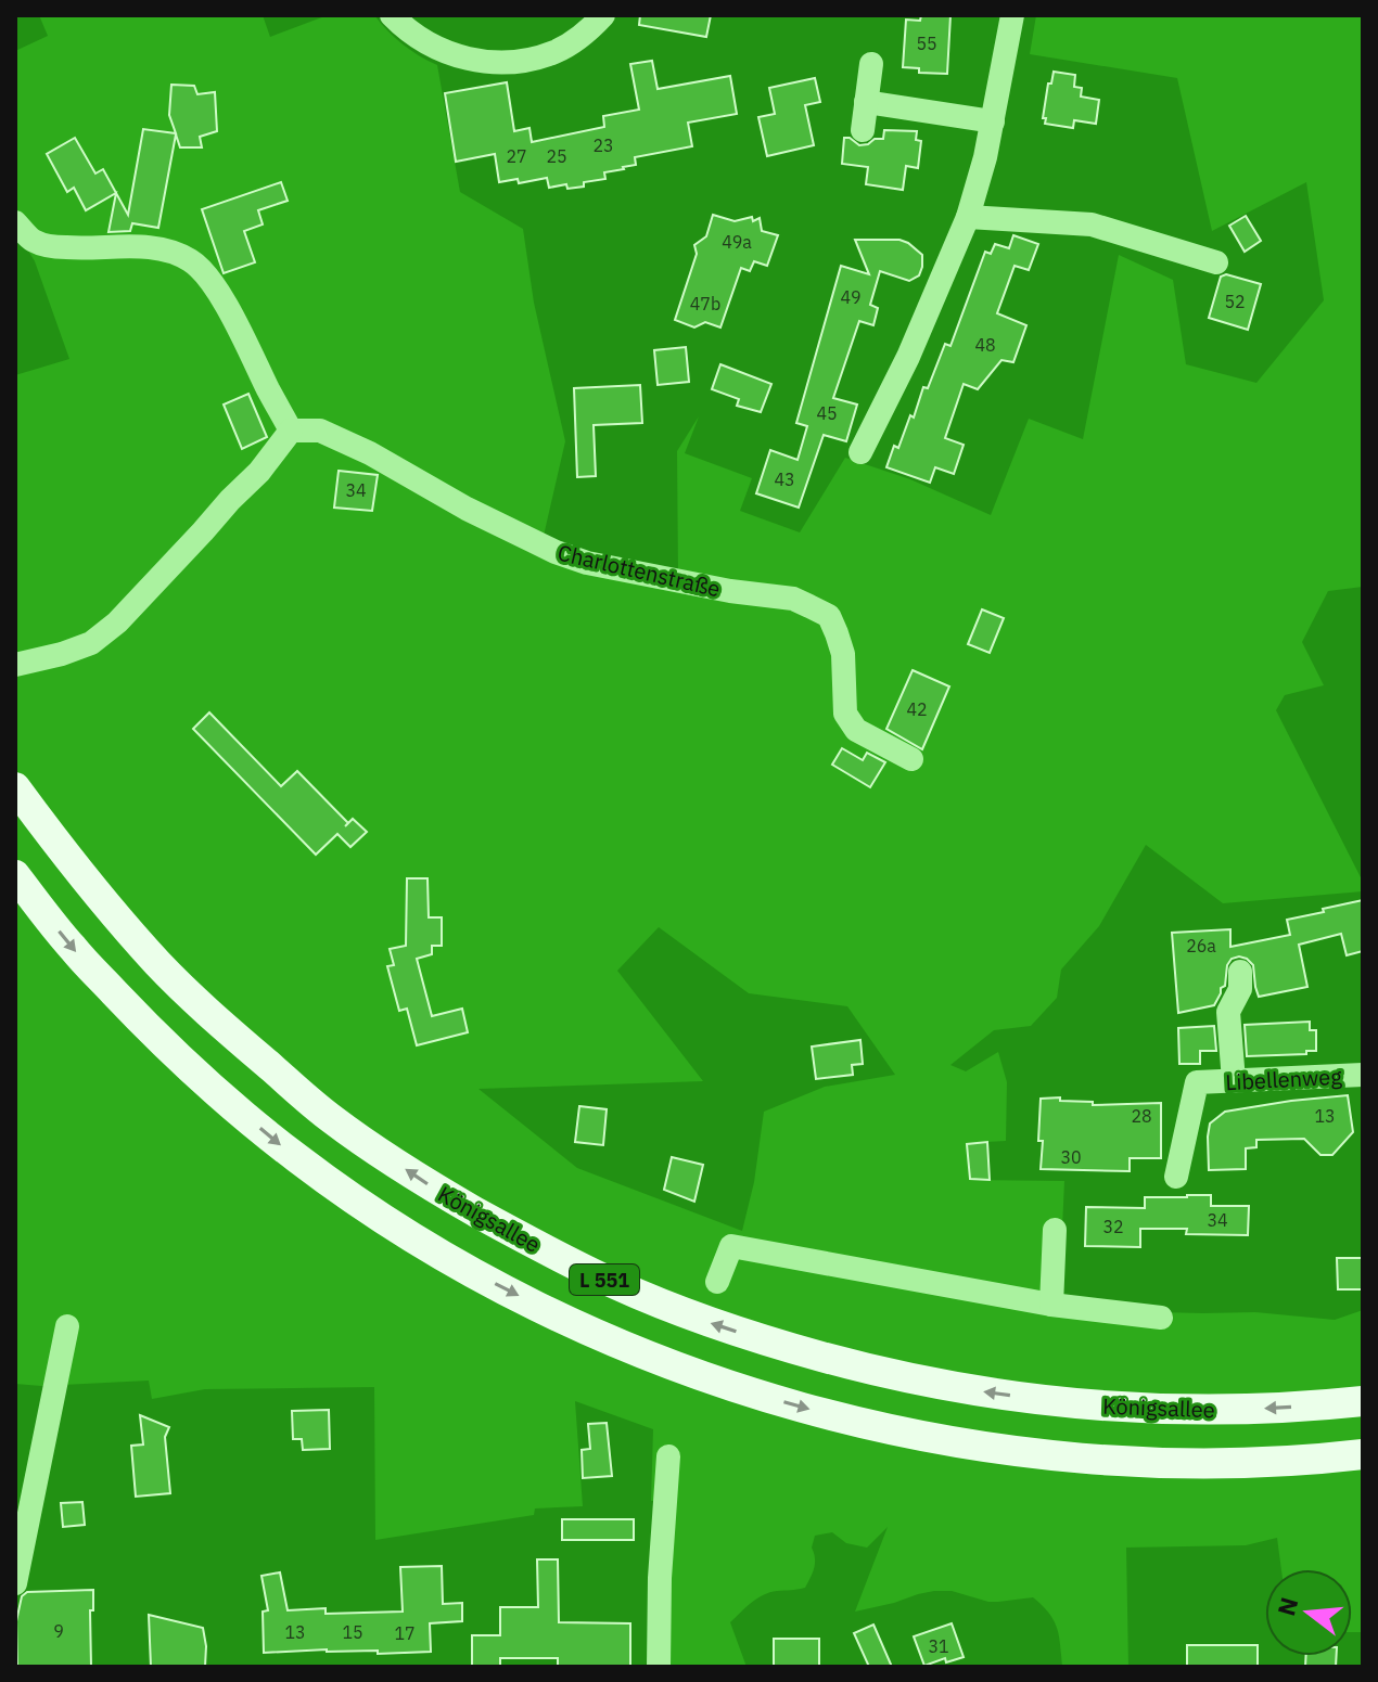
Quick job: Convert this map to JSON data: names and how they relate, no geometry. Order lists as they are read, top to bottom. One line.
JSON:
{"streets":{"main road":["Königsallee","L 551"],"street":["Charlottenstraße","Libellenweg"]},"house_numbers":["55","23","27","25","49a","49","52","47b","48","45","43","34","42","26a","28","13","30","34","32","9","13","15","17","31"],"north":"left"}
